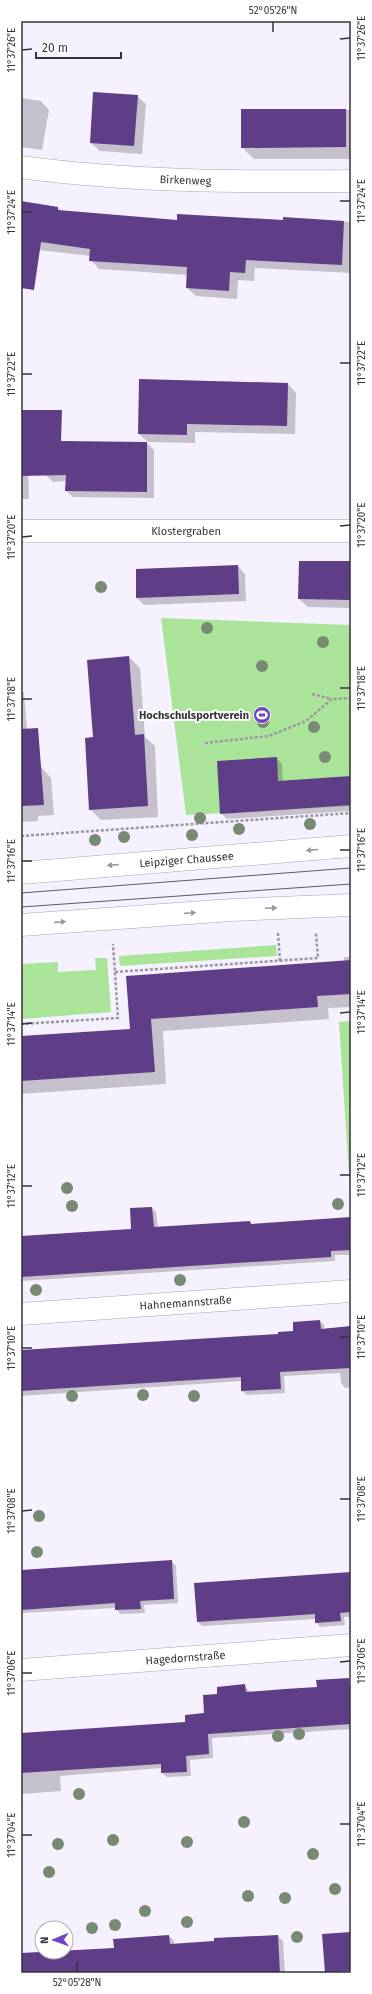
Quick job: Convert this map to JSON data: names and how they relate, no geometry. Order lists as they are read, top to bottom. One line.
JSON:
{"streets":{"street":["Birkenweg","Klostergraben","Leipziger Chaussee","Hahnemannstraße","Hagedornstraße"]},"places":{"sports":["Hochschulsportverein"]},"scale_bar":"20 m","north":"left","coordinates":["52°05'26\"N","11°37'26\"E","11°37'24\"E","11°37'22\"E","11°37'20\"E","11°37'18\"E","11°37'16\"E","11°37'14\"E","11°37'12\"E","11°37'10\"E","11°37'08\"E","11°37'06\"E","11°37'04\"E","52°05'28\"N"]}
